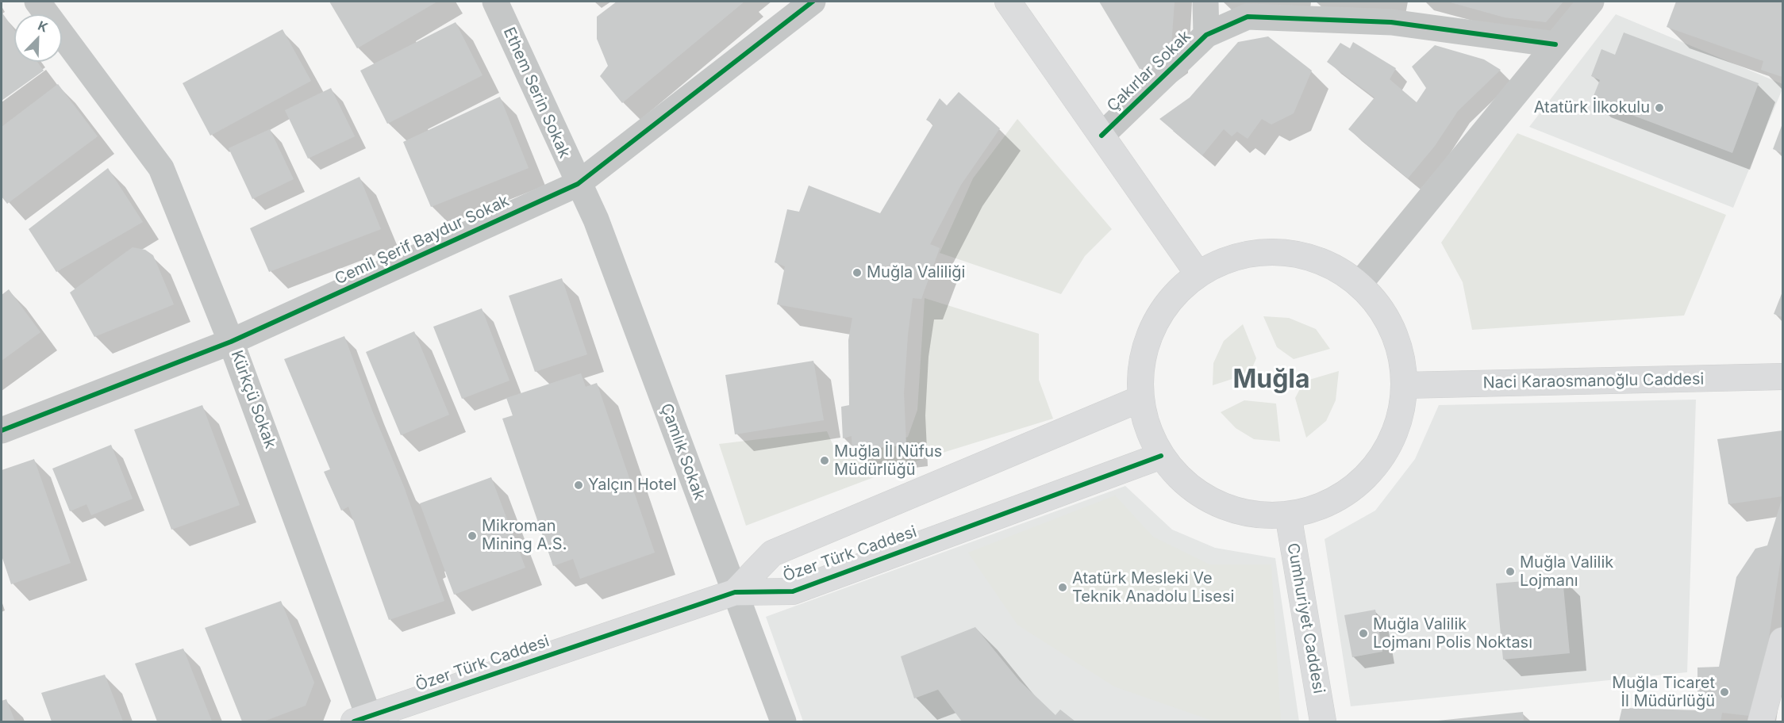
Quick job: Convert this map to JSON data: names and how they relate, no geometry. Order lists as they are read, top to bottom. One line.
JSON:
{"streets":{"street":["Çakırlar Sokak","Ethem Serin Sokak","Cemil Şerif Baydur Sokak","Naci Karaosmanoğlu Caddesi","Kürkçü Sokak","Çamlık Sokak","Özer Türk Caddesi","Cumhuriyet Caddesi"]},"crossings":[["Ethem Serin Sokak","Cemil Şerif Baydur Sokak"],["Ethem Serin Sokak","Çamlık Sokak"],["Cemil Şerif Baydur Sokak","Kürkçü Sokak"],["Cemil Şerif Baydur Sokak","Çamlık Sokak"],["Kürkçü Sokak","Özer Türk Caddesi"],["Çamlık Sokak","Özer Türk Caddesi"]],"districts":["Muğla"],"places":["Atatürk İlkokulu","Muğla Valiliği","Muğla İl Nüfus Müdürlüğü","Yalçın Hotel","Mikroman Mining A.S.","Muğla Valilik Lojmanı","Atatürk Mesleki Ve Teknik Anadolu Lisesi","Muğla Valilik Lojmanı Polis Noktası","Muğla Ticaret İl Müdürlüğü"],"north":"top right"}
